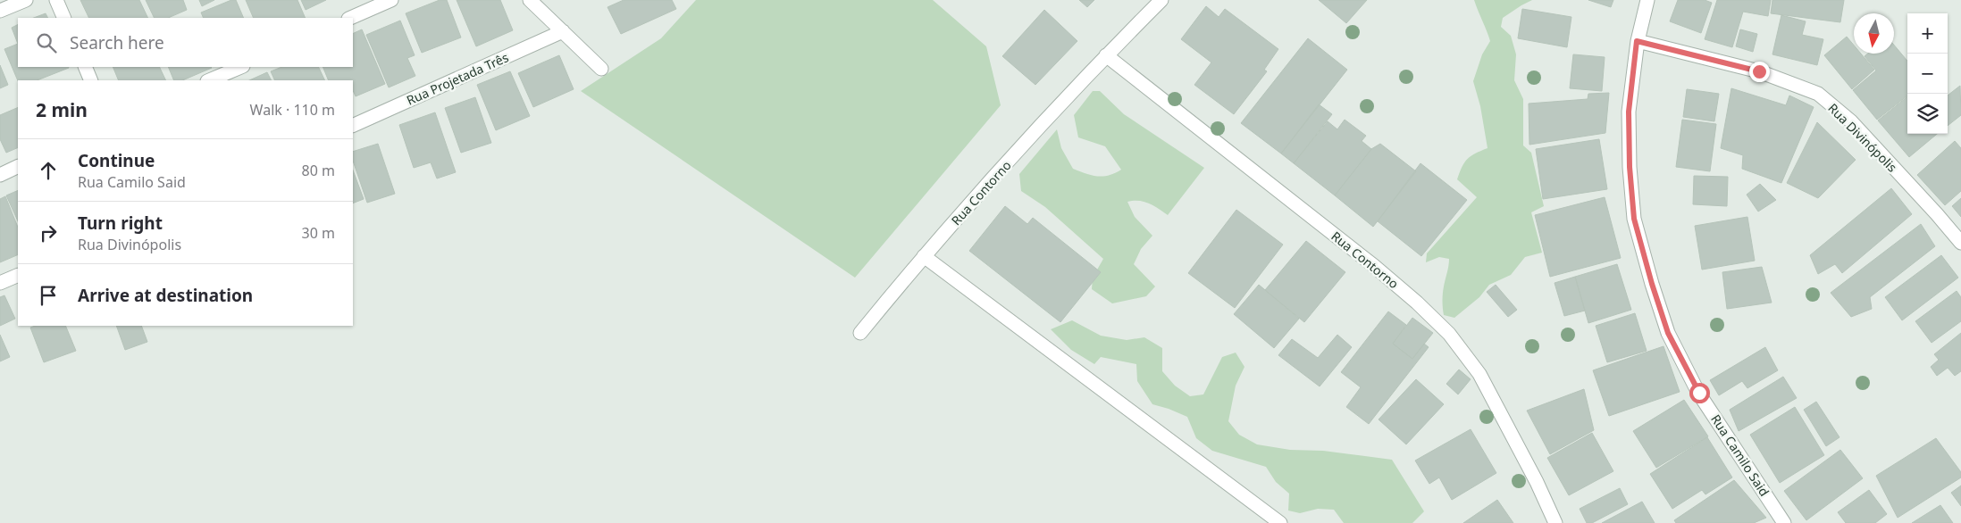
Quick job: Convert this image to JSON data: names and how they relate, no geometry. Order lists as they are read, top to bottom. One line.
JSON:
{"streets":{"street":["Rua Projetada Três","Rua Divinópolis","Rua Contorno","Rua Camilo Said"]},"crossings":[["Rua Divinópolis","Rua Camilo Said"]],"north":"bottom","page":{"map_buttons":["+","−"],"search":"Search here","heading":["2 min","Walk · 110 m"],"list":[["Continue","Rua Camilo Said","80 m"],["Turn right","Rua Divinópolis","30 m"],"Arrive at destination"]}}
